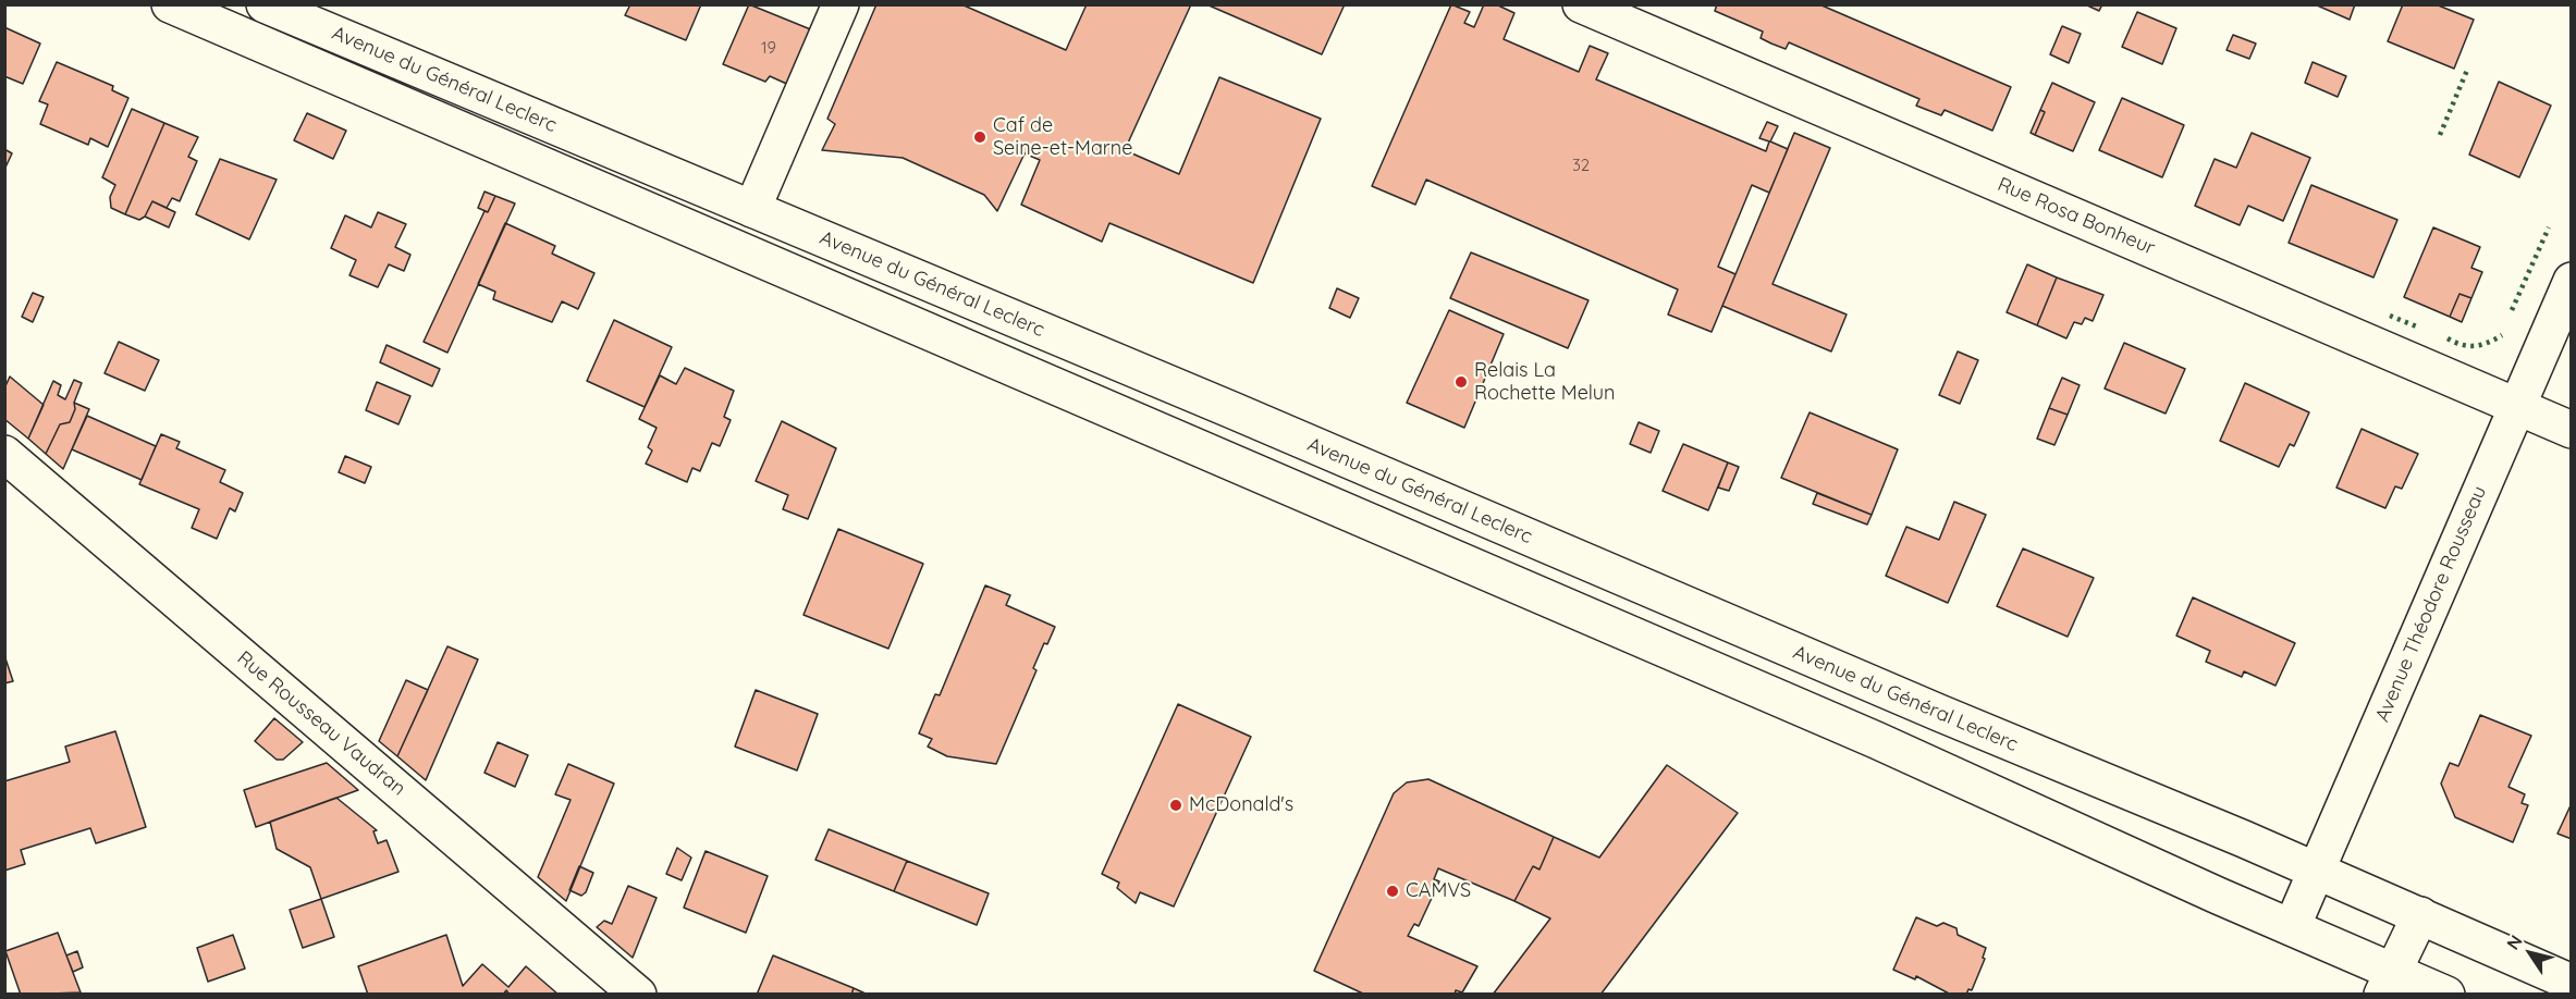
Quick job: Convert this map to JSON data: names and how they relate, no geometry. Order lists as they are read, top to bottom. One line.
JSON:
{"streets":{"main road":["Avenue du Général Leclerc","Rue Rosa Bonheur","Avenue Théodore Rousseau","Rue Rousseau Vaudran"]},"crossings":[["Avenue du Général Leclerc","Avenue Théodore Rousseau"],["Rue Rosa Bonheur","Avenue Théodore Rousseau"]],"places":["Caf de Seine-et-Marne","Relais La Rochette Melun","McDonald's","CAMVS"],"house_numbers":["19","32"],"north":"top left"}
